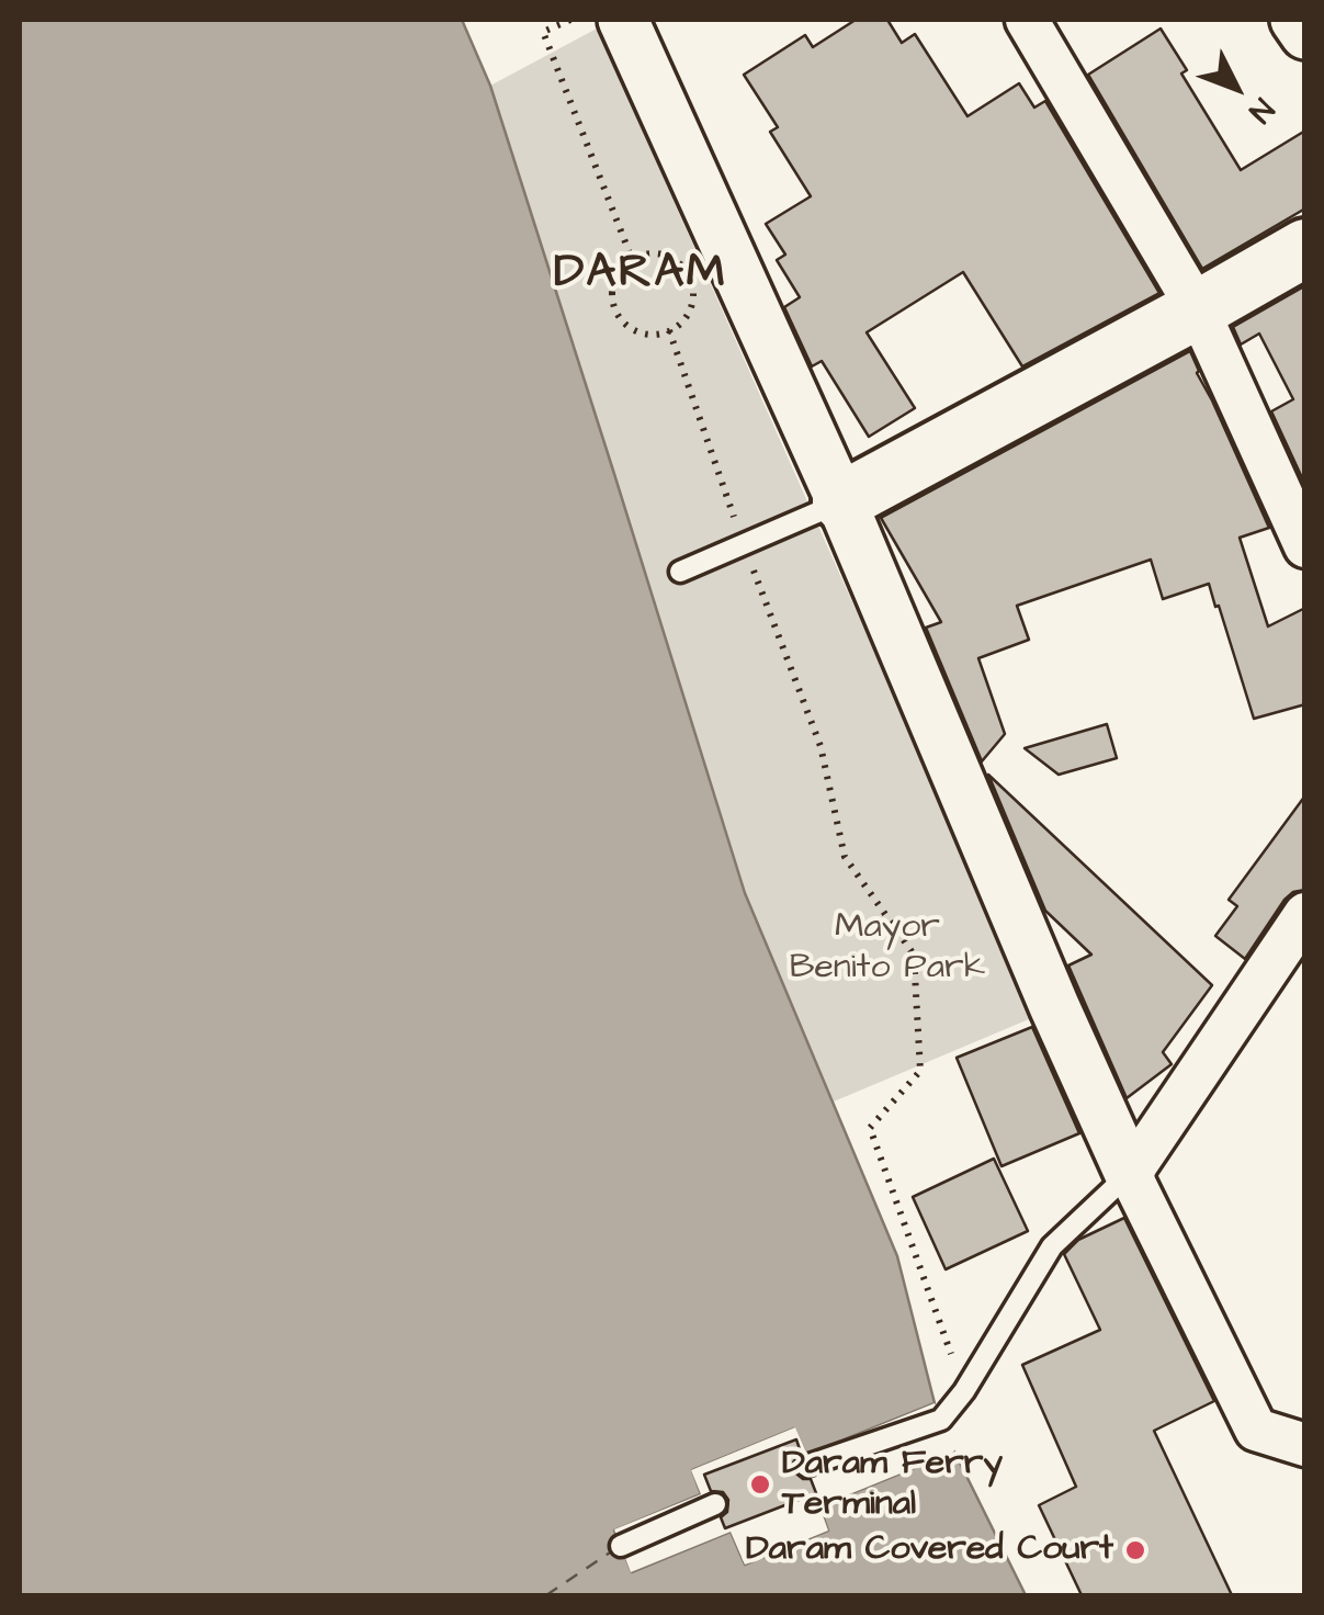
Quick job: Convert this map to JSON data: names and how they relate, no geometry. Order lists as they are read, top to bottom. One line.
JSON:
{"districts":["DARAM"],"parks":["Mayor Benito Park"],"places":["Daram Ferry Terminal","Daram Covered Court"],"north":"bottom right"}
